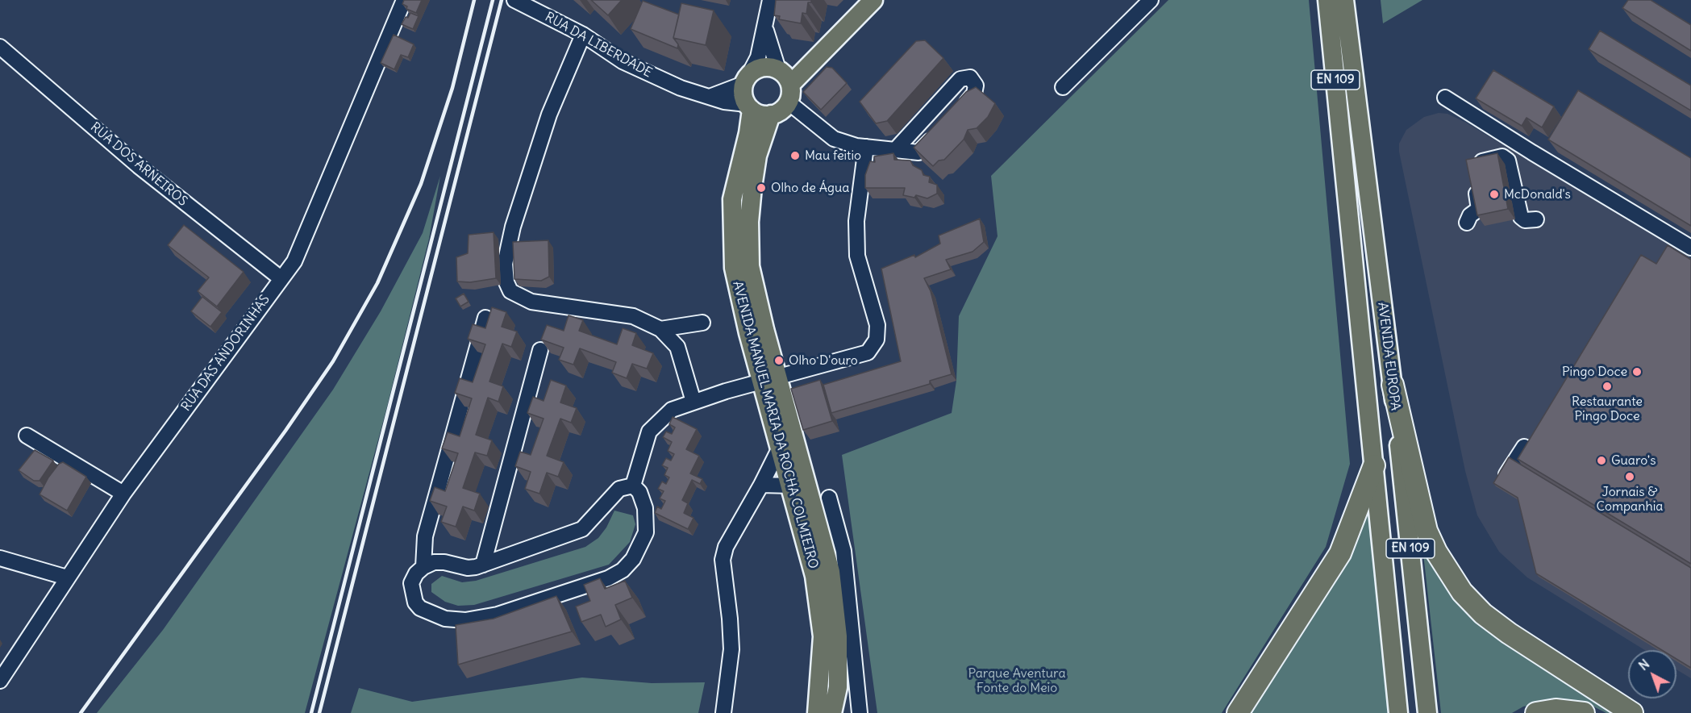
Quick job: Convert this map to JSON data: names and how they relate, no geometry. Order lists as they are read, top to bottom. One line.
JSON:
{"streets":{"main road":["EN 109","AVENIDA EUROPA","AVENIDA MANUEL MARIA DA ROCHA COLMIEIRO"],"street":["RUA DA LIBERDADE","RUA DOS ARNEIROS","RUA DAS ANDORINHAS"]},"crossings":[["RUA DA LIBERDADE","AVENIDA MANUEL MARIA DA ROCHA COLMIEIRO"],["RUA DOS ARNEIROS","RUA DAS ANDORINHAS"]],"parks":["Parque Aventura Fonte do Meio"],"places":["Mau feitio","Olho de Água","McDonald's","Olho D'ouro","Pingo Doce","Restaurante Pingo Doce","Guaro's","Jornais & Companhia"],"north":"top left"}
